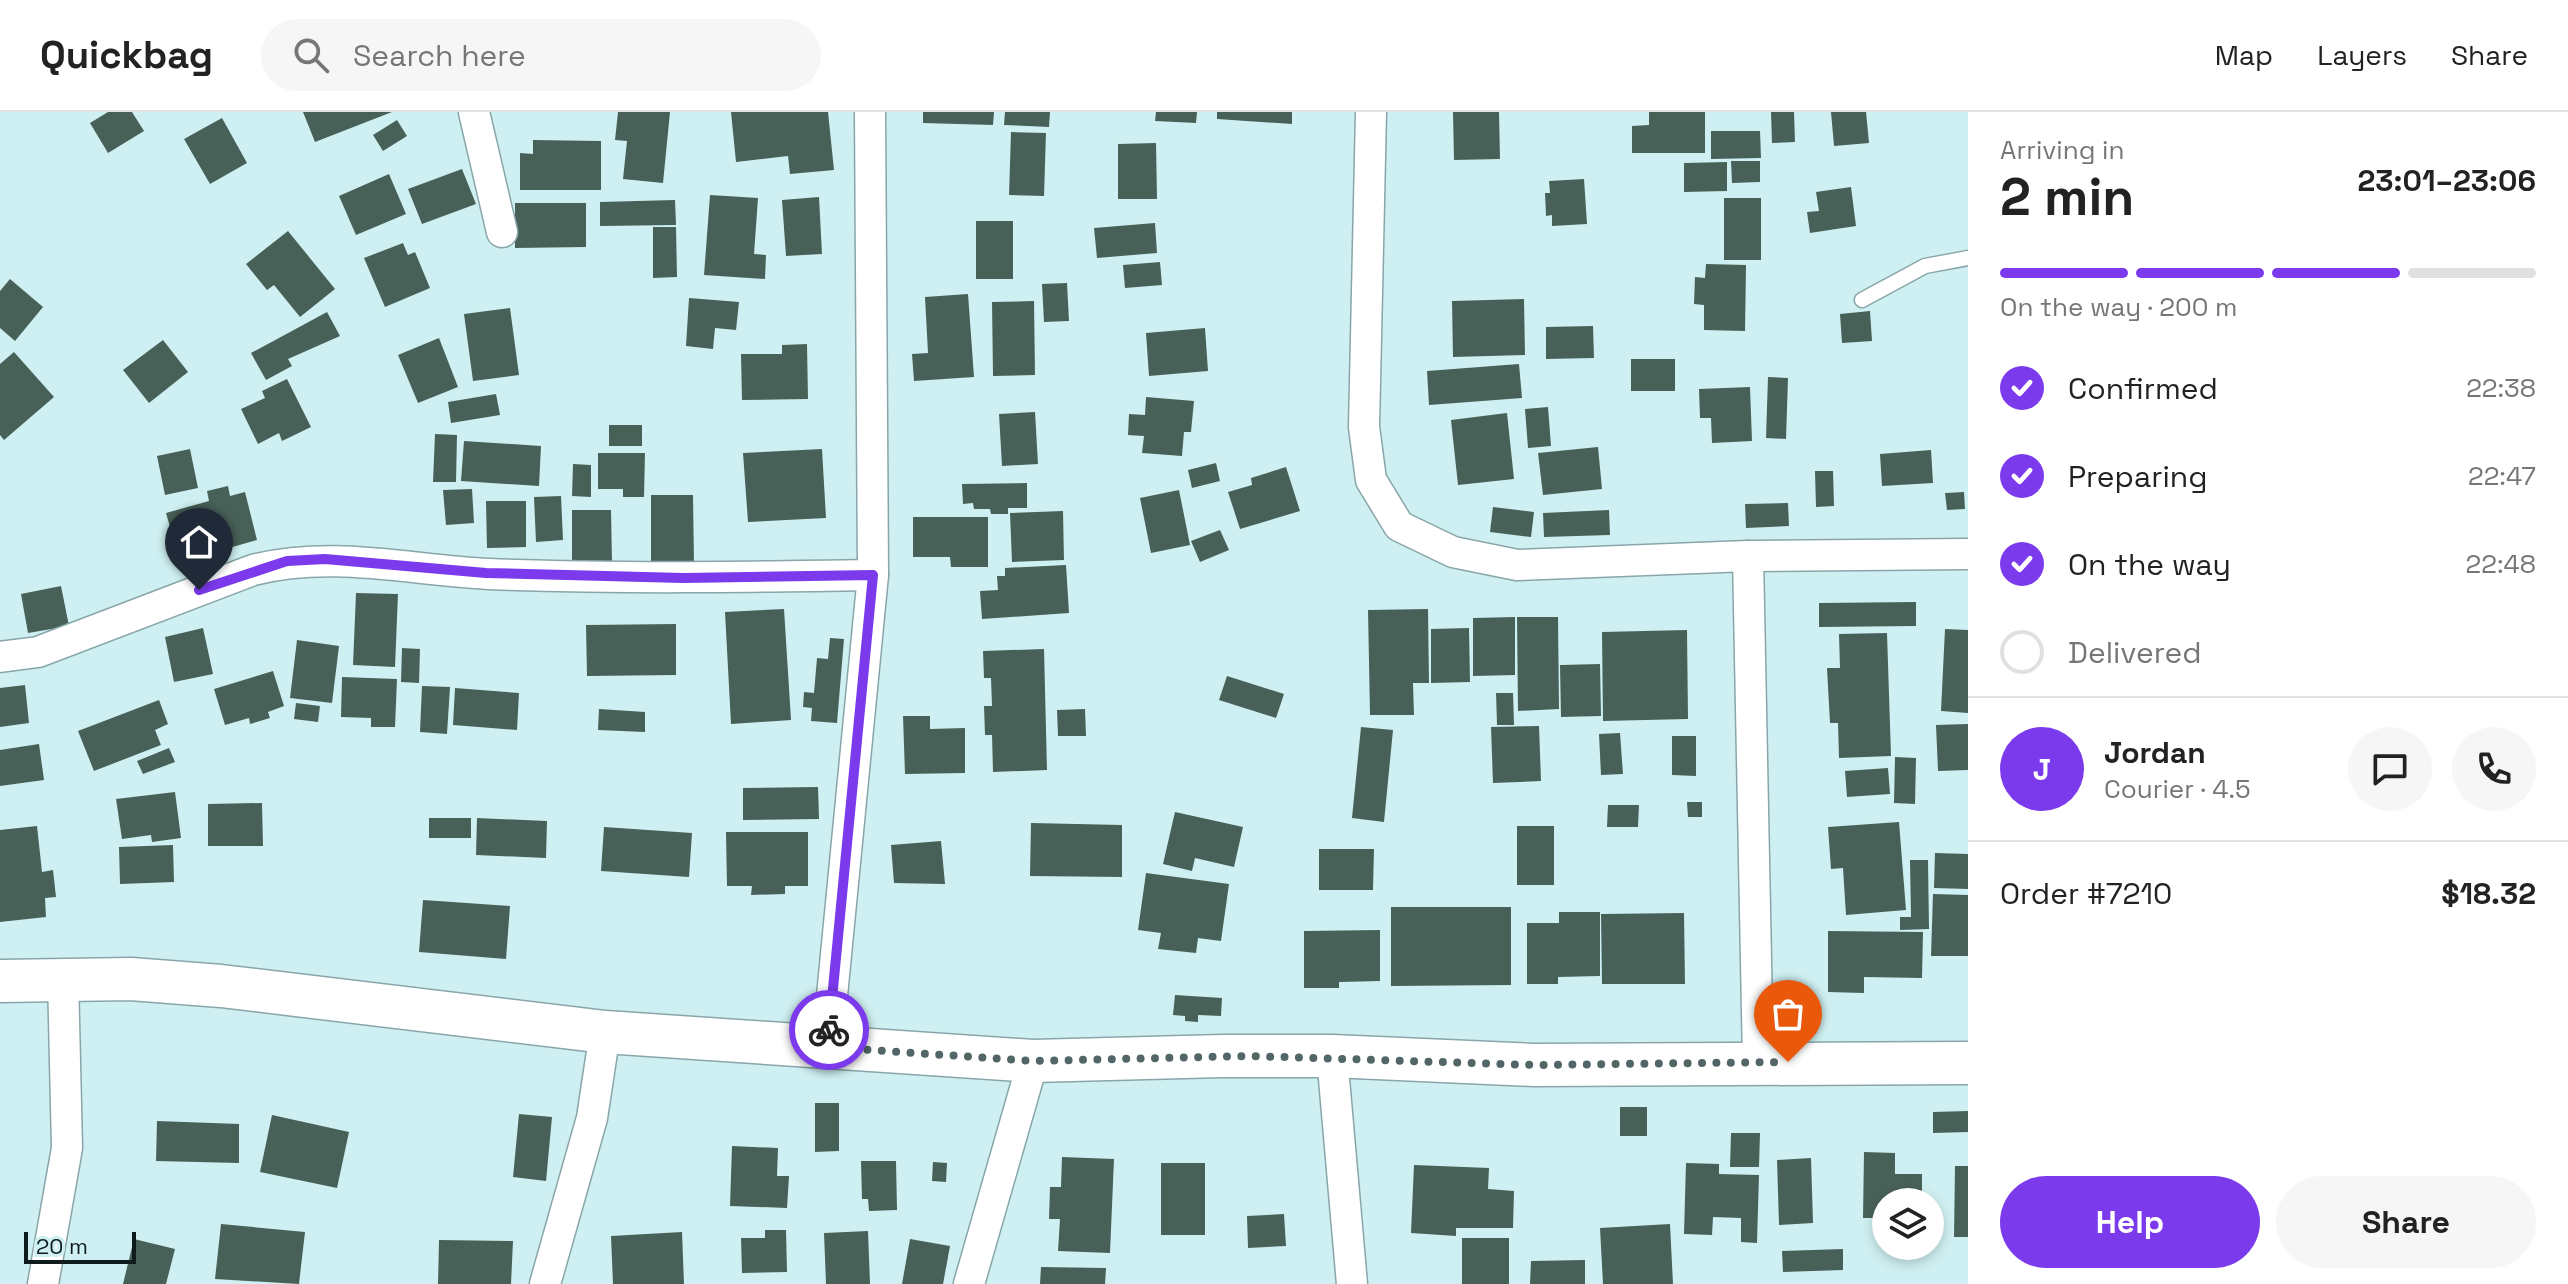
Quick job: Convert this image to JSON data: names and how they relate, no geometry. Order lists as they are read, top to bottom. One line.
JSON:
{"scale_bar":"20 m","page":{"header":"Quickbag","search":"Search here","nav":["Map","Layers","Share"],"heading":["2 min","Arriving in","23:01–23:06"],"panel":["Jordan","Courier · 4.5","Order #7210","$18.32"],"bar":"On the way · 200 m","list":[["Confirmed","22:38"],["Preparing","22:47"],["On the way","22:48"],"Delivered"],"round":"J","buttons":["Help","Share"],"scale":"20 m"}}
